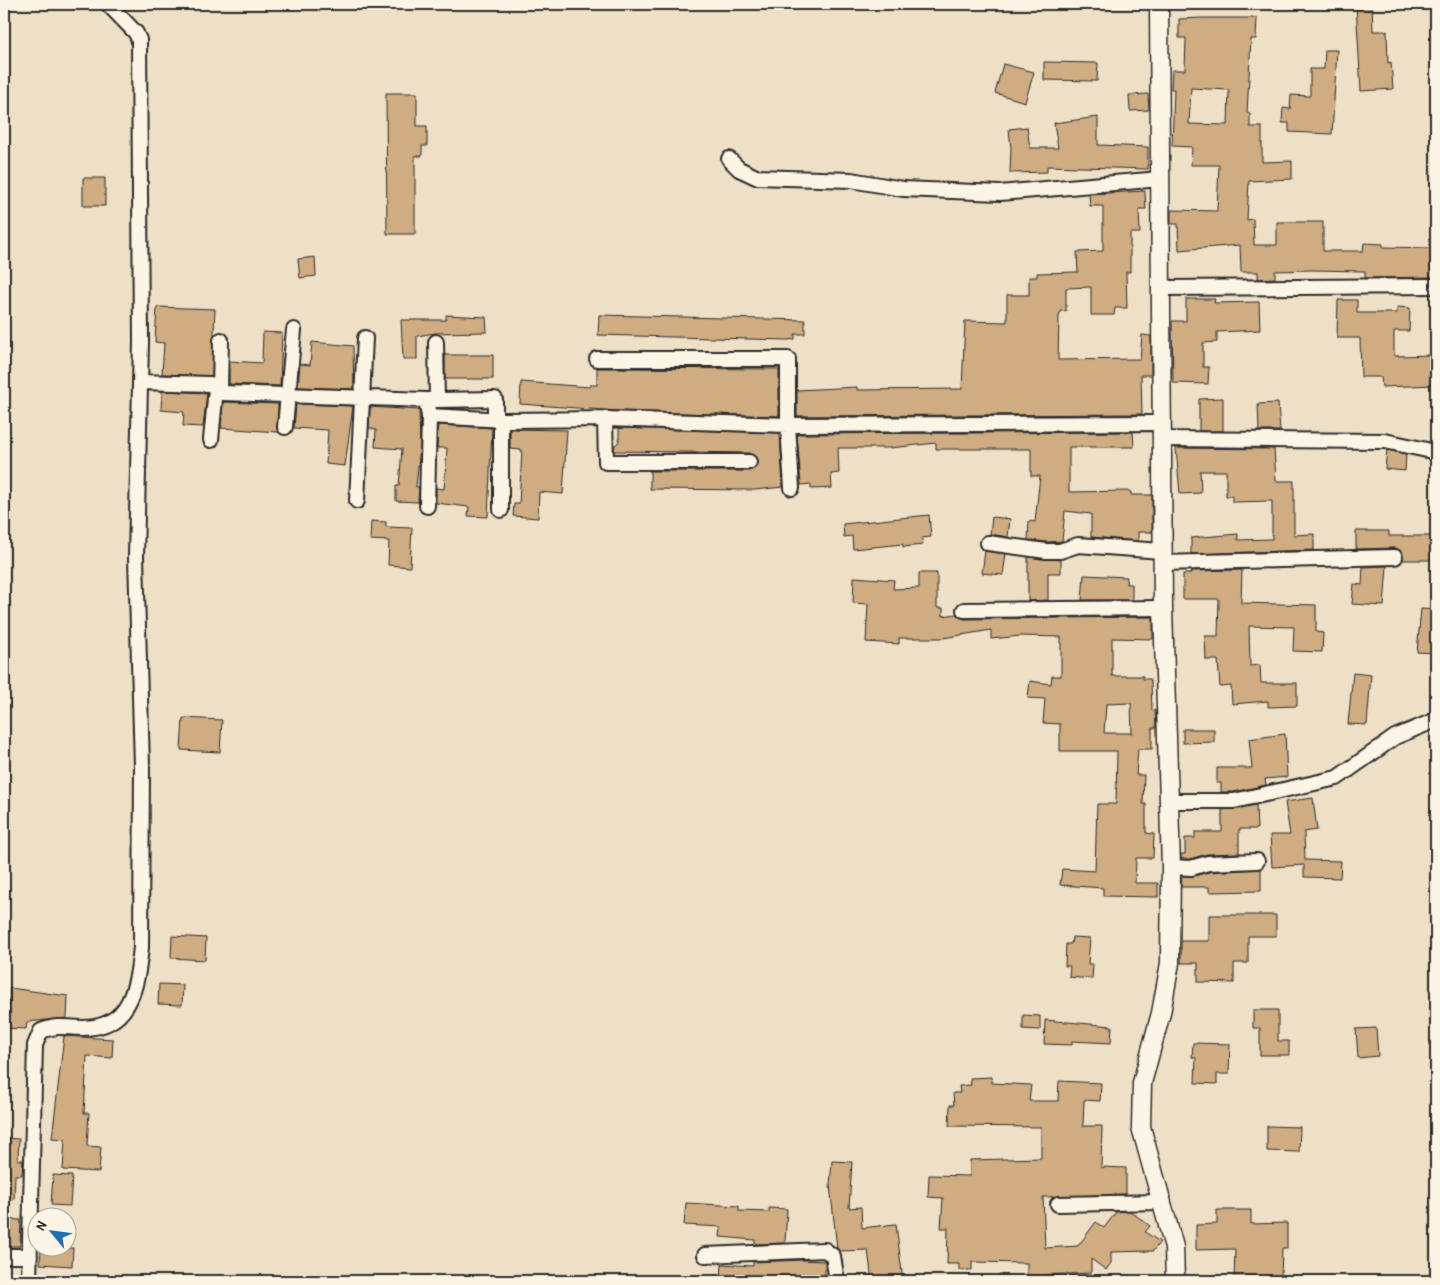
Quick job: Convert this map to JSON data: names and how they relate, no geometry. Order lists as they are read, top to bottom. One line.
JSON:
{"north":"top left"}
